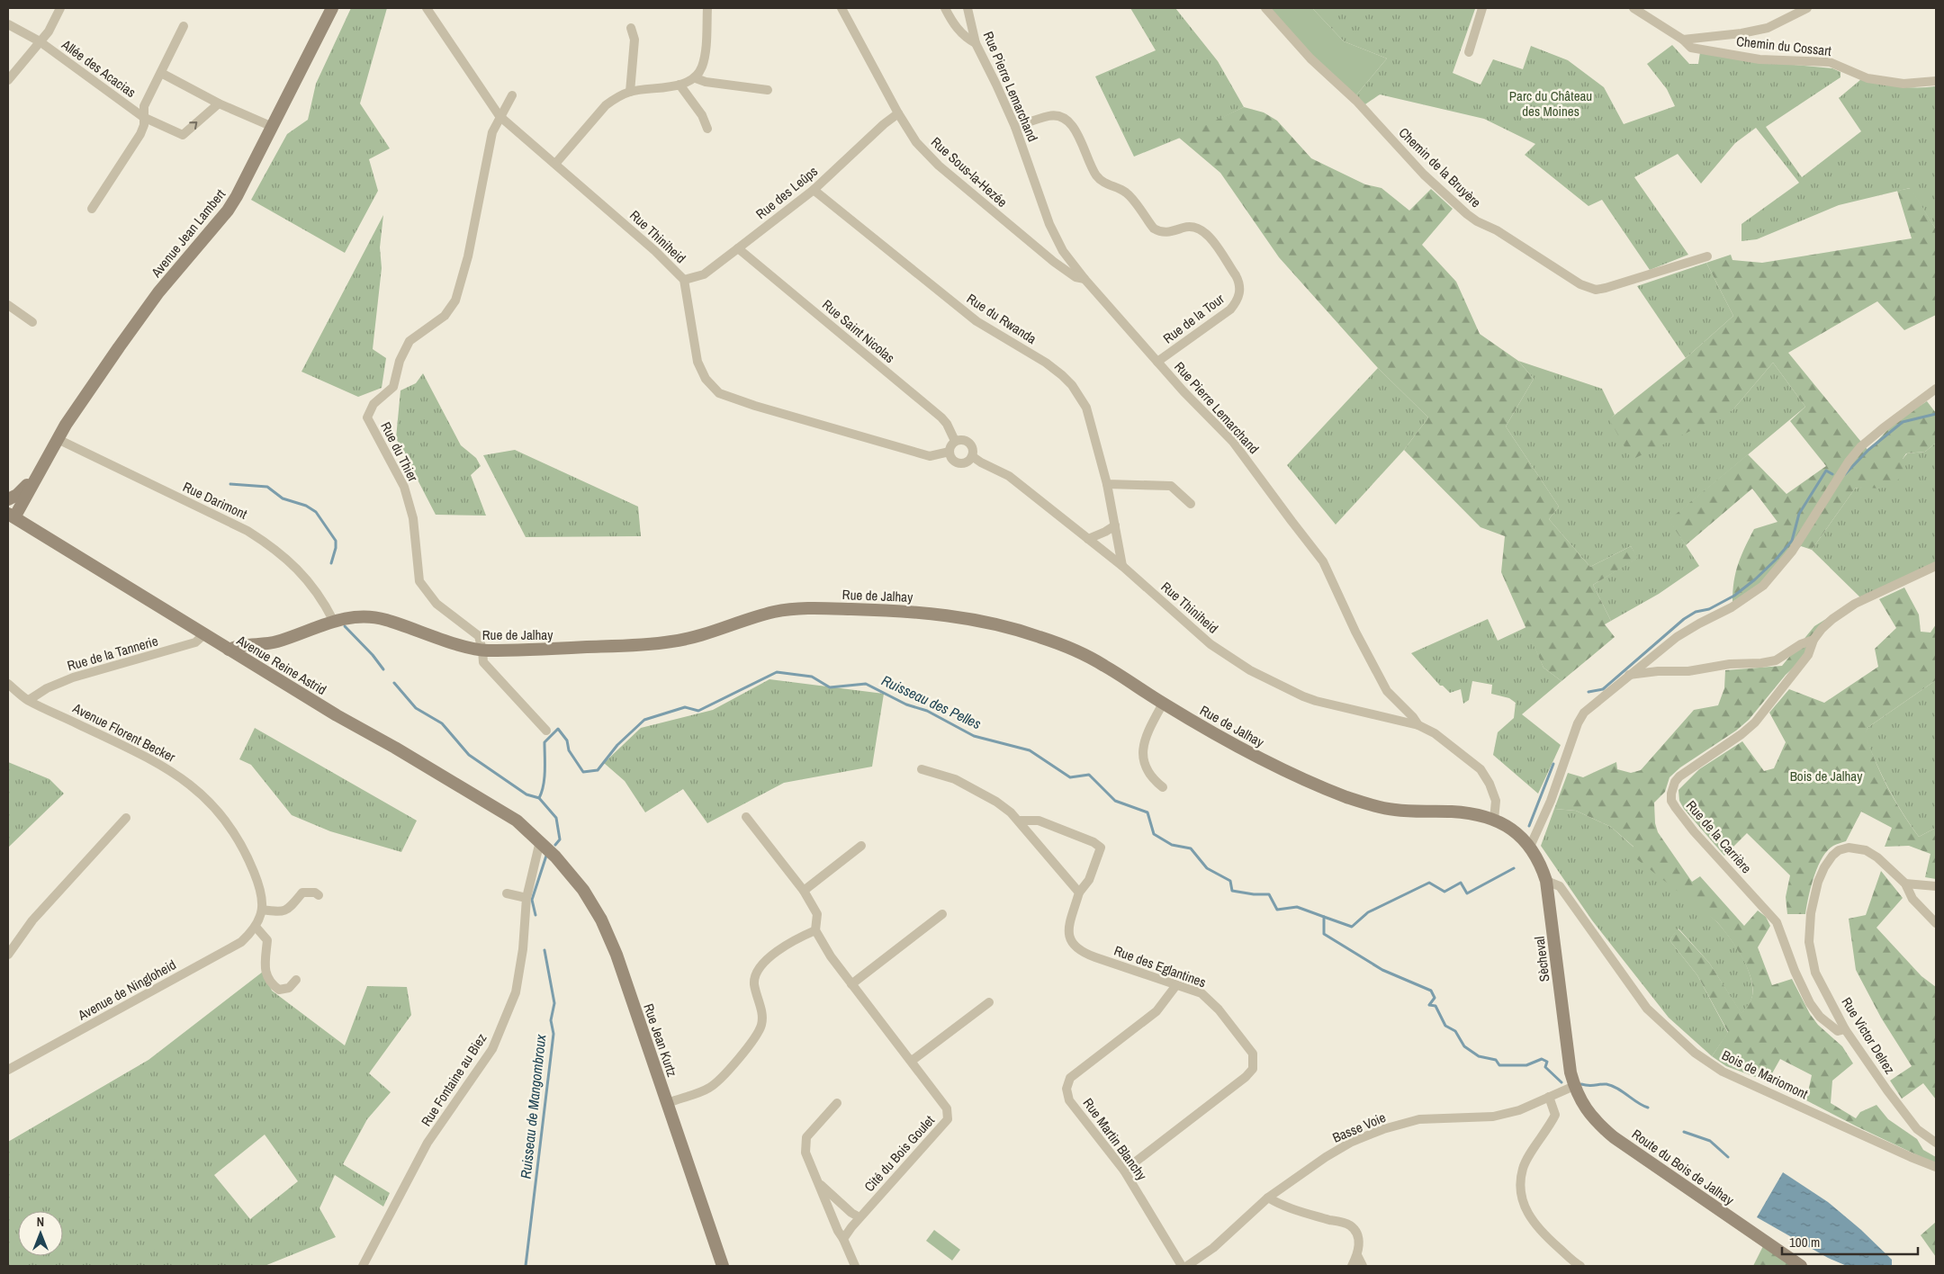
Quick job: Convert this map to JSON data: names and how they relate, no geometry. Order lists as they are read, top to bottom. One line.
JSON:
{"streets":{"main road":["Avenue Jean Lambert","Rue de Jalhay","Avenue Reine Astrid","Sècheval","Rue Jean Kurtz","Route du Bois de Jalhay"],"street":["Chemin du Cossart","Allée des Acacias","Rue Pierre Lemarchand","Chemin de la Bruyère","Rue Sous-la-Hezée","Rue des Leûps","Rue Thiniheid","Rue du Rwanda","Rue de la Tour","Rue Saint Nicolas","Rue du Thier","Rue Darimont","Rue de la Tannerie","Avenue Florent Becker","Rue de la Carrière","Rue des Eglantines","Avenue de Ningloheid","Rue Victor Delrez","Bois de Mariomont","Rue Fontaine au Biez","Basse Voie","Rue Martin Blanchy","Cité du Bois Goulet"]},"crossings":[["Rue Pierre Lemarchand","Rue Sous-la-Hezée"],["Rue Pierre Lemarchand","Rue Thiniheid"],["Rue Pierre Lemarchand","Rue de la Tour"],["Rue Pierre Lemarchand","Rue de Jalhay"],["Rue Sous-la-Hezée","Rue des Leûps"],["Rue des Leûps","Rue Thiniheid"],["Rue des Leûps","Rue du Rwanda"],["Rue des Leûps","Rue Saint Nicolas"],["Avenue Jean Lambert","Rue Darimont"],["Avenue Jean Lambert","Avenue Reine Astrid"],["Rue Thiniheid","Rue du Rwanda"],["Rue Thiniheid","Rue Saint Nicolas"],["Rue Thiniheid","Rue du Thier"],["Rue du Thier","Rue de Jalhay"],["Rue Darimont","Rue de Jalhay"],["Rue de Jalhay","Avenue Reine Astrid"],["Rue de Jalhay","Sècheval"],["Rue de la Tannerie","Avenue Reine Astrid"],["Rue de la Tannerie","Avenue Florent Becker"],["Avenue Reine Astrid","Rue Jean Kurtz"],["Avenue Reine Astrid","Rue Fontaine au Biez"],["Avenue Florent Becker","Avenue de Ningloheid"],["Rue de la Carrière","Rue Victor Delrez"],["Sècheval","Bois de Mariomont"],["Sècheval","Route du Bois de Jalhay"],["Rue des Eglantines","Rue Martin Blanchy"],["Rue Jean Kurtz","Rue Fontaine au Biez"],["Basse Voie","Route du Bois de Jalhay"]],"water":["Ruisseau des Pelles","Ruisseau de Mangombroux"],"parks":["Parc du Château des Moines","Bois de Jalhay"],"scale_bar":"100 m","north":"top"}
